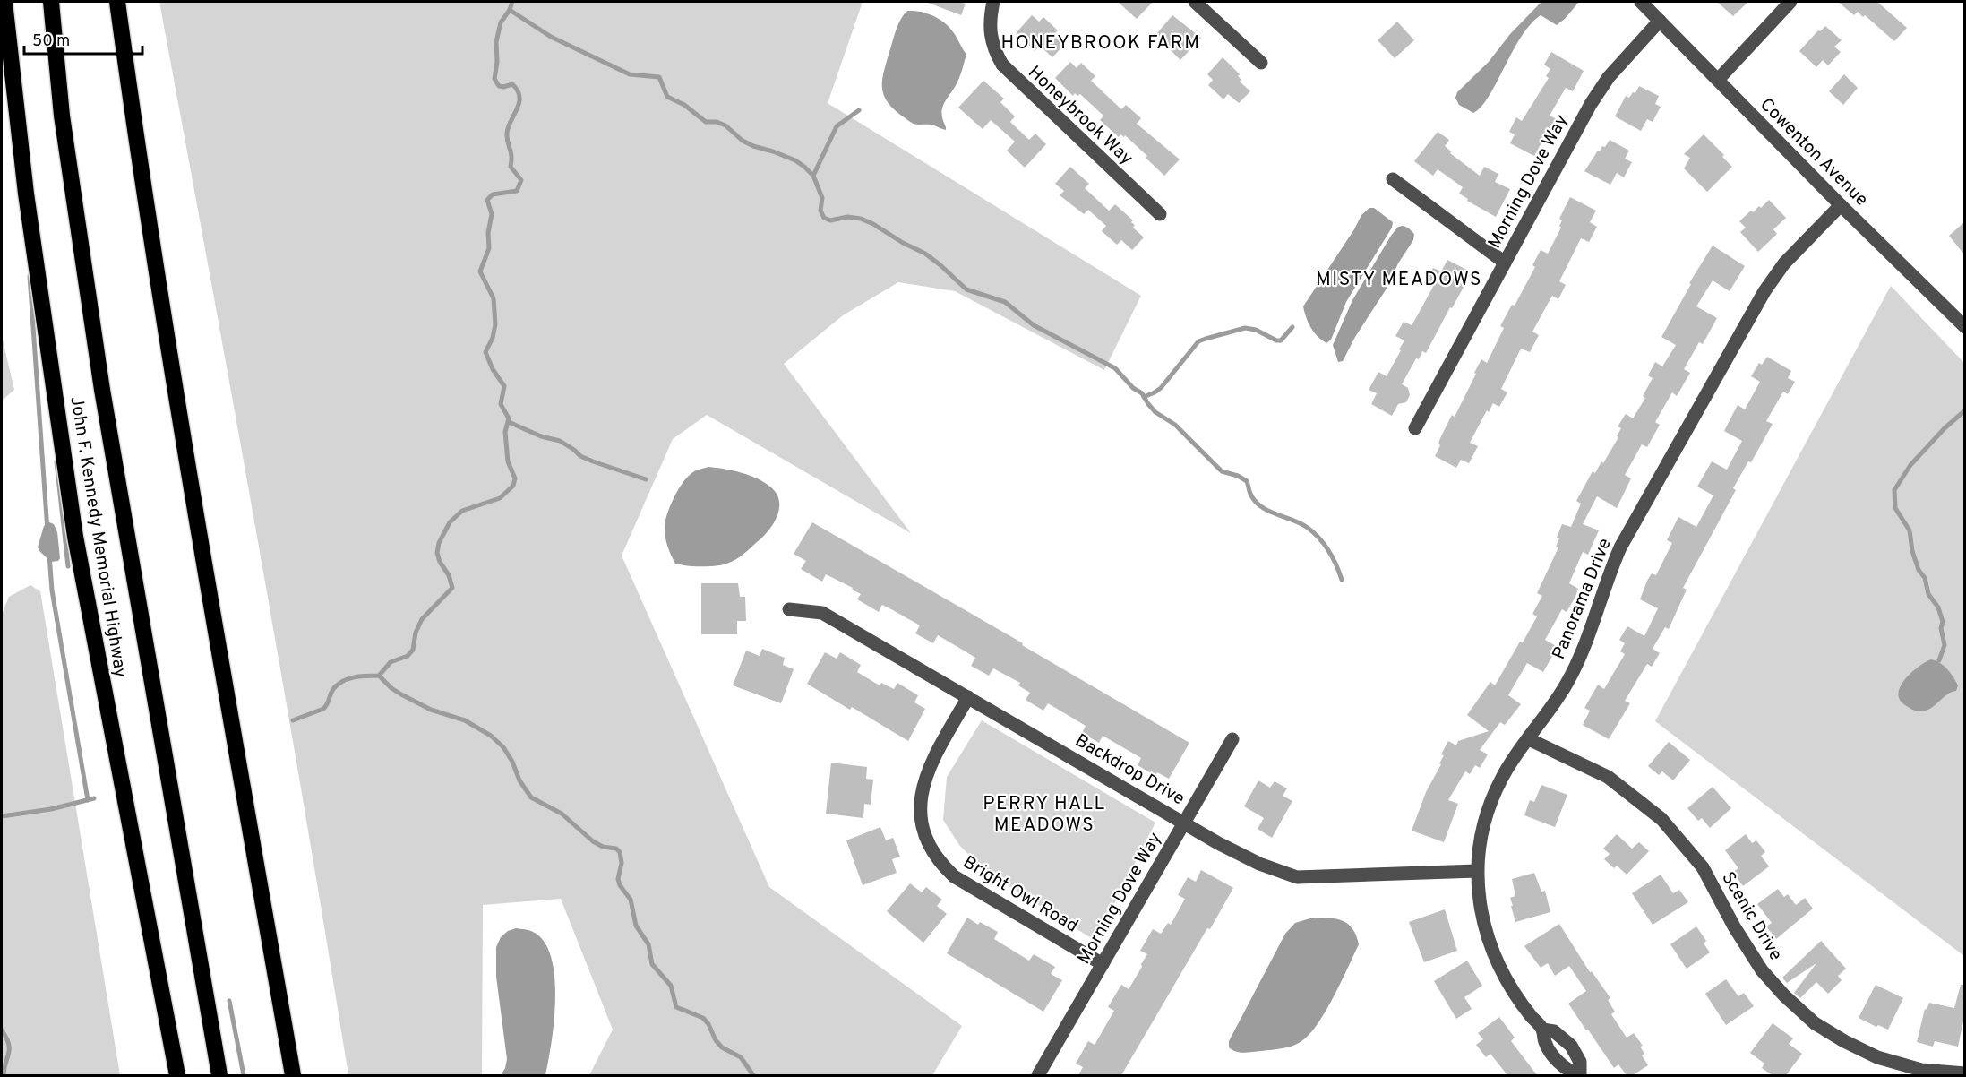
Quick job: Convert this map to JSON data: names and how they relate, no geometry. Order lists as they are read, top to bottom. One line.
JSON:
{"streets":{"highway":["John F. Kennedy Memorial Highway"],"street":["Honeybrook Way","Cowenton Avenue","Morning Dove Way","Panorama Drive","Backdrop Drive","Bright Owl Road","Scenic Drive"]},"crossings":[["Cowenton Avenue","Morning Dove Way"],["Cowenton Avenue","Panorama Drive"],["Morning Dove Way","Backdrop Drive"],["Morning Dove Way","Bright Owl Road"],["Panorama Drive","Backdrop Drive"],["Panorama Drive","Scenic Drive"],["Backdrop Drive","Bright Owl Road"]],"districts":["HONEYBROOK FARM","MISTY MEADOWS","PERRY HALL MEADOWS"],"scale_bar":"50 m"}
